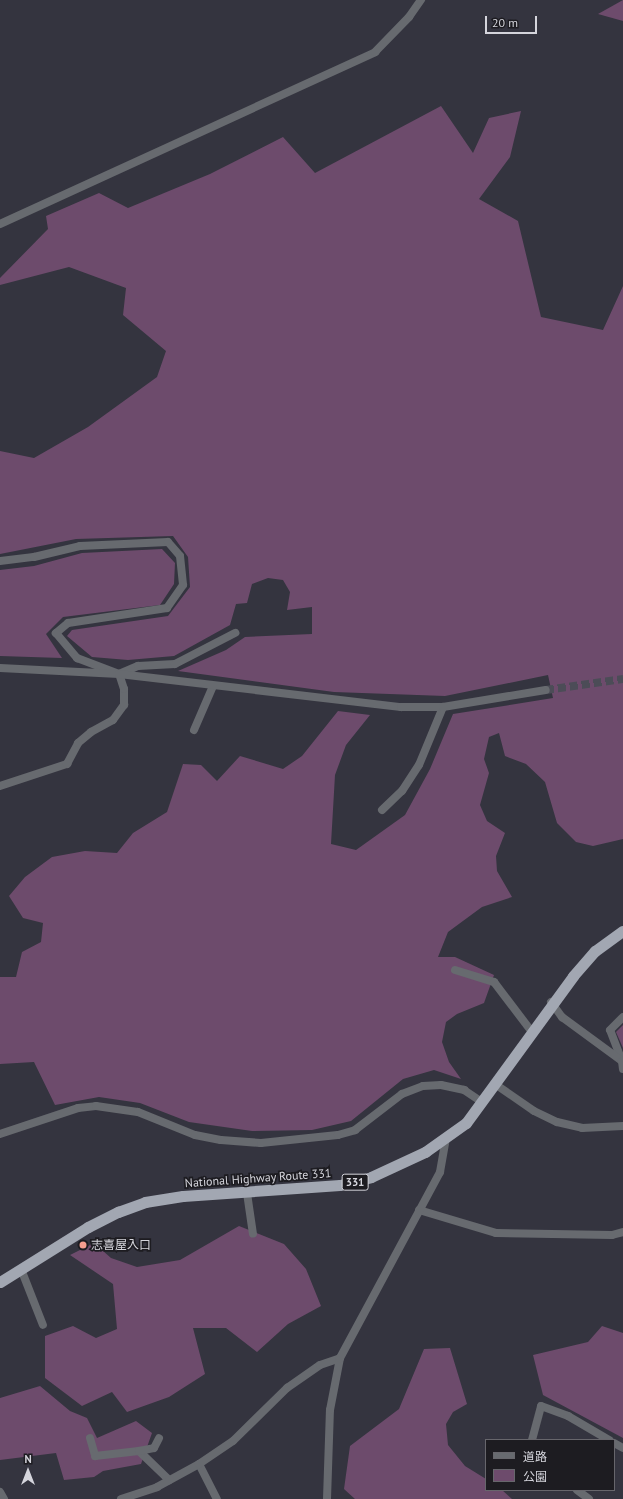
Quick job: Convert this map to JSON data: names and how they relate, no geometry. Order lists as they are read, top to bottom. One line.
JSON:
{"streets":{"highway":["National Highway Route 331","331"]},"places":["志喜屋入口"],"legend":["道路","公園"],"scale_bar":"20 m","north":"top"}
